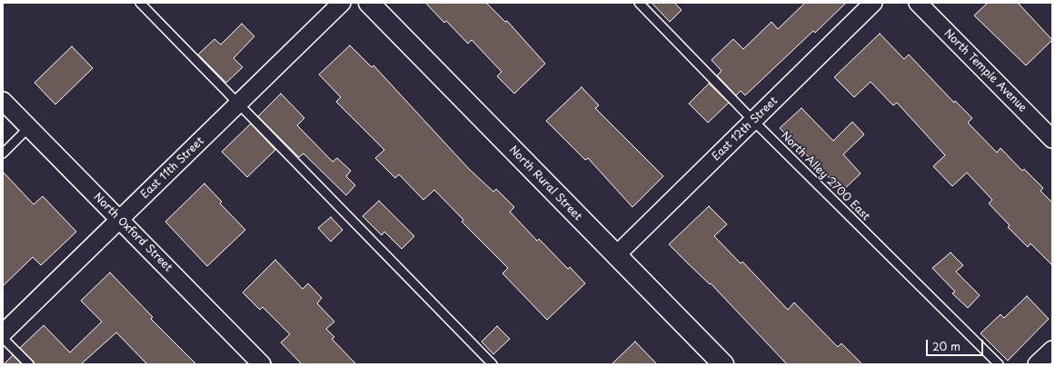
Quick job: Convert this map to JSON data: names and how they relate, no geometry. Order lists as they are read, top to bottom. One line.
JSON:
{"streets":{"main road":["North Rural Street"],"street":["North Temple Avenue","East 12th Street","East 11th Street","North Oxford Street"],"lane":["North Alley 2700 East"]},"crossings":[["East 12th Street","North Alley 2700 East"],["East 12th Street","North Rural Street"],["East 11th Street","North Oxford Street"]],"scale_bar":"20 m"}
